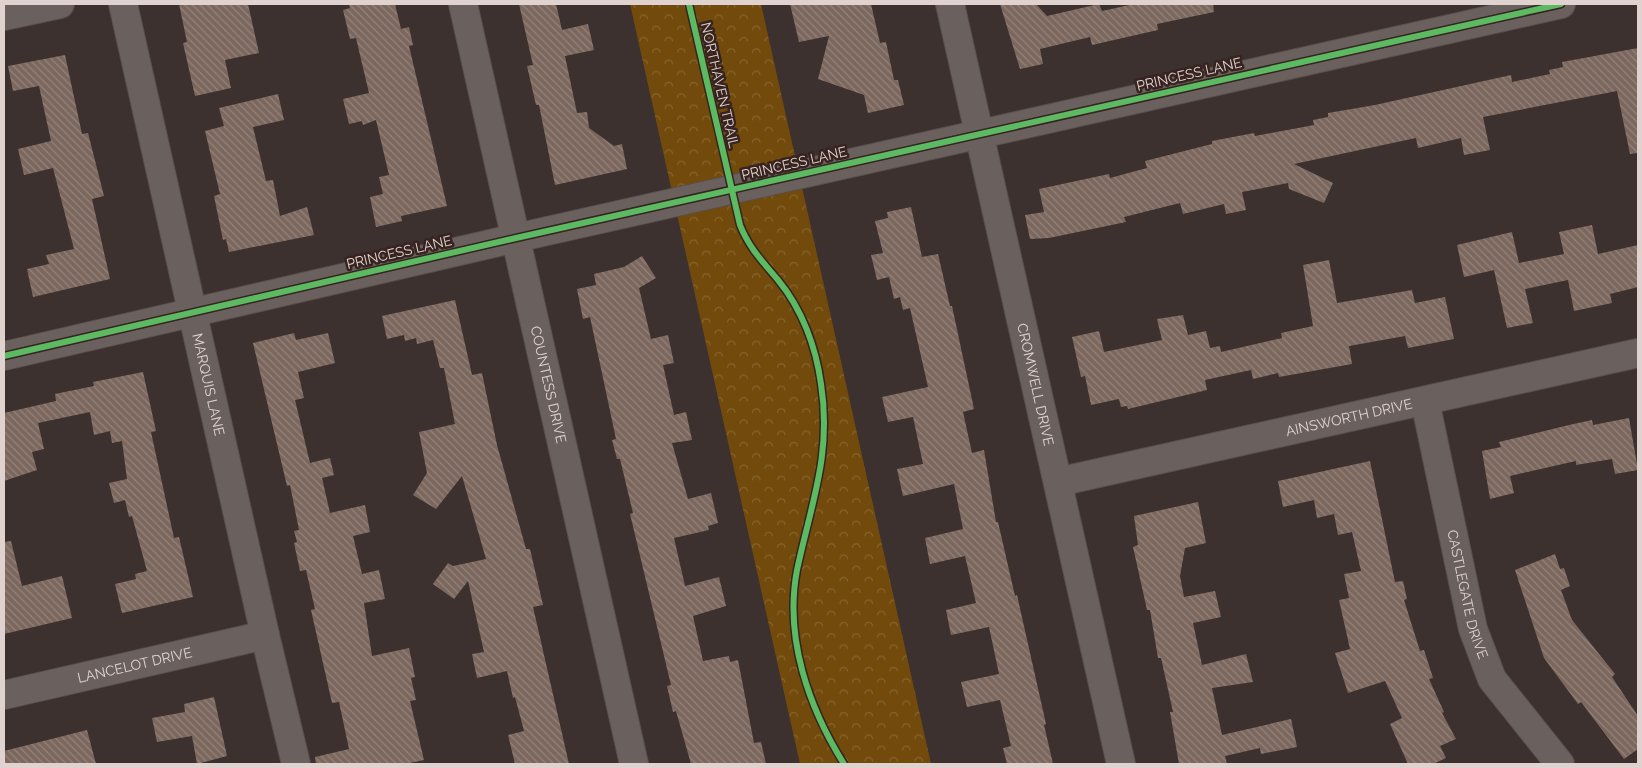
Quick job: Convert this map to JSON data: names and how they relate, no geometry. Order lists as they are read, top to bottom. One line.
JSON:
{"streets":{"street":["PRINCESS LANE","MARQUIS LANE","COUNTESS DRIVE","CROMWELL DRIVE","AINSWORTH DRIVE","CASTLEGATE DRIVE","LANCELOT DRIVE"],"cycle path":["NORTHAVEN TRAIL"]},"crossings":[["PRINCESS LANE","MARQUIS LANE"],["PRINCESS LANE","COUNTESS DRIVE"],["PRINCESS LANE","CROMWELL DRIVE"],["MARQUIS LANE","LANCELOT DRIVE"],["CROMWELL DRIVE","AINSWORTH DRIVE"],["AINSWORTH DRIVE","CASTLEGATE DRIVE"]]}
